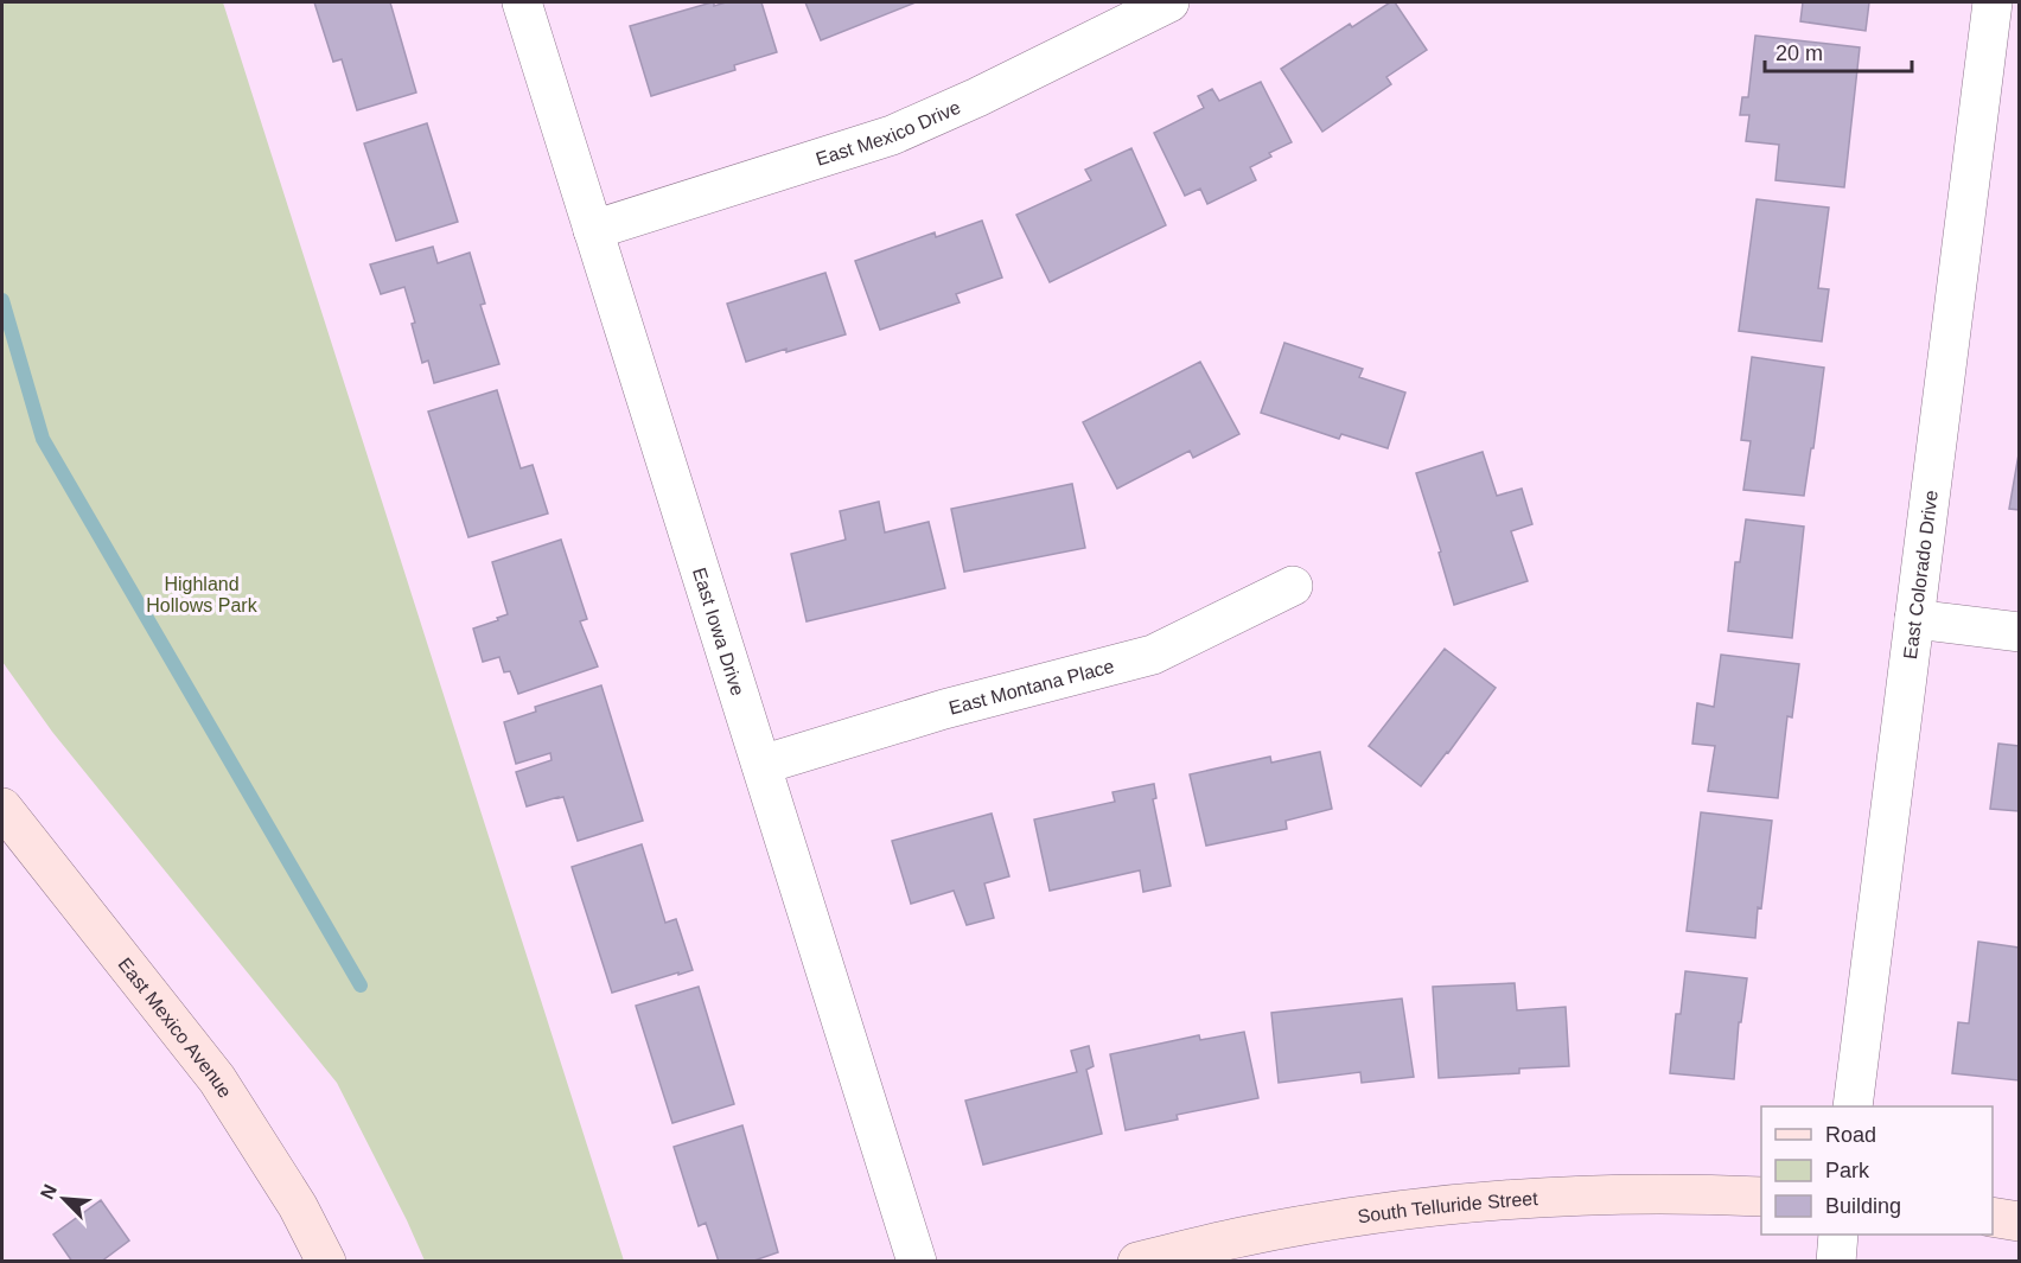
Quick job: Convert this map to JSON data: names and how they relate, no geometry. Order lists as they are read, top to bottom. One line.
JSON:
{"streets":{"street":["East Mexico Drive","East Colorado Drive","East Iowa Drive","East Montana Place","East Mexico Avenue","South Telluride Street"]},"crossings":[["East Mexico Drive","East Iowa Drive"],["East Iowa Drive","East Montana Place"]],"parks":["Highland Hollows Park"],"legend":["Road","Park","Building"],"scale_bar":"20 m","north":"top left"}
